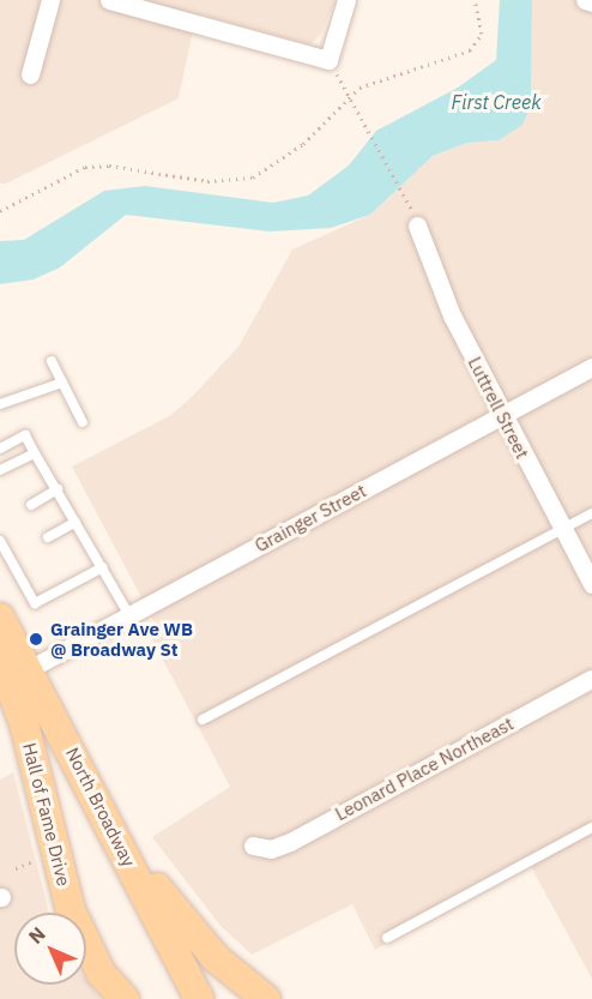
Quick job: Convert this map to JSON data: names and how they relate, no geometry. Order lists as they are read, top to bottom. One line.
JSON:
{"streets":{"main road":["North Broadway","Hall of Fame Drive"],"street":["Luttrell Street","Grainger Street","Leonard Place Northeast"]},"crossings":[["Luttrell Street","Grainger Street"],["Grainger Street","North Broadway"]],"water":["First Creek"],"places":["Grainger Ave WB @ Broadway St"],"north":"top left"}
